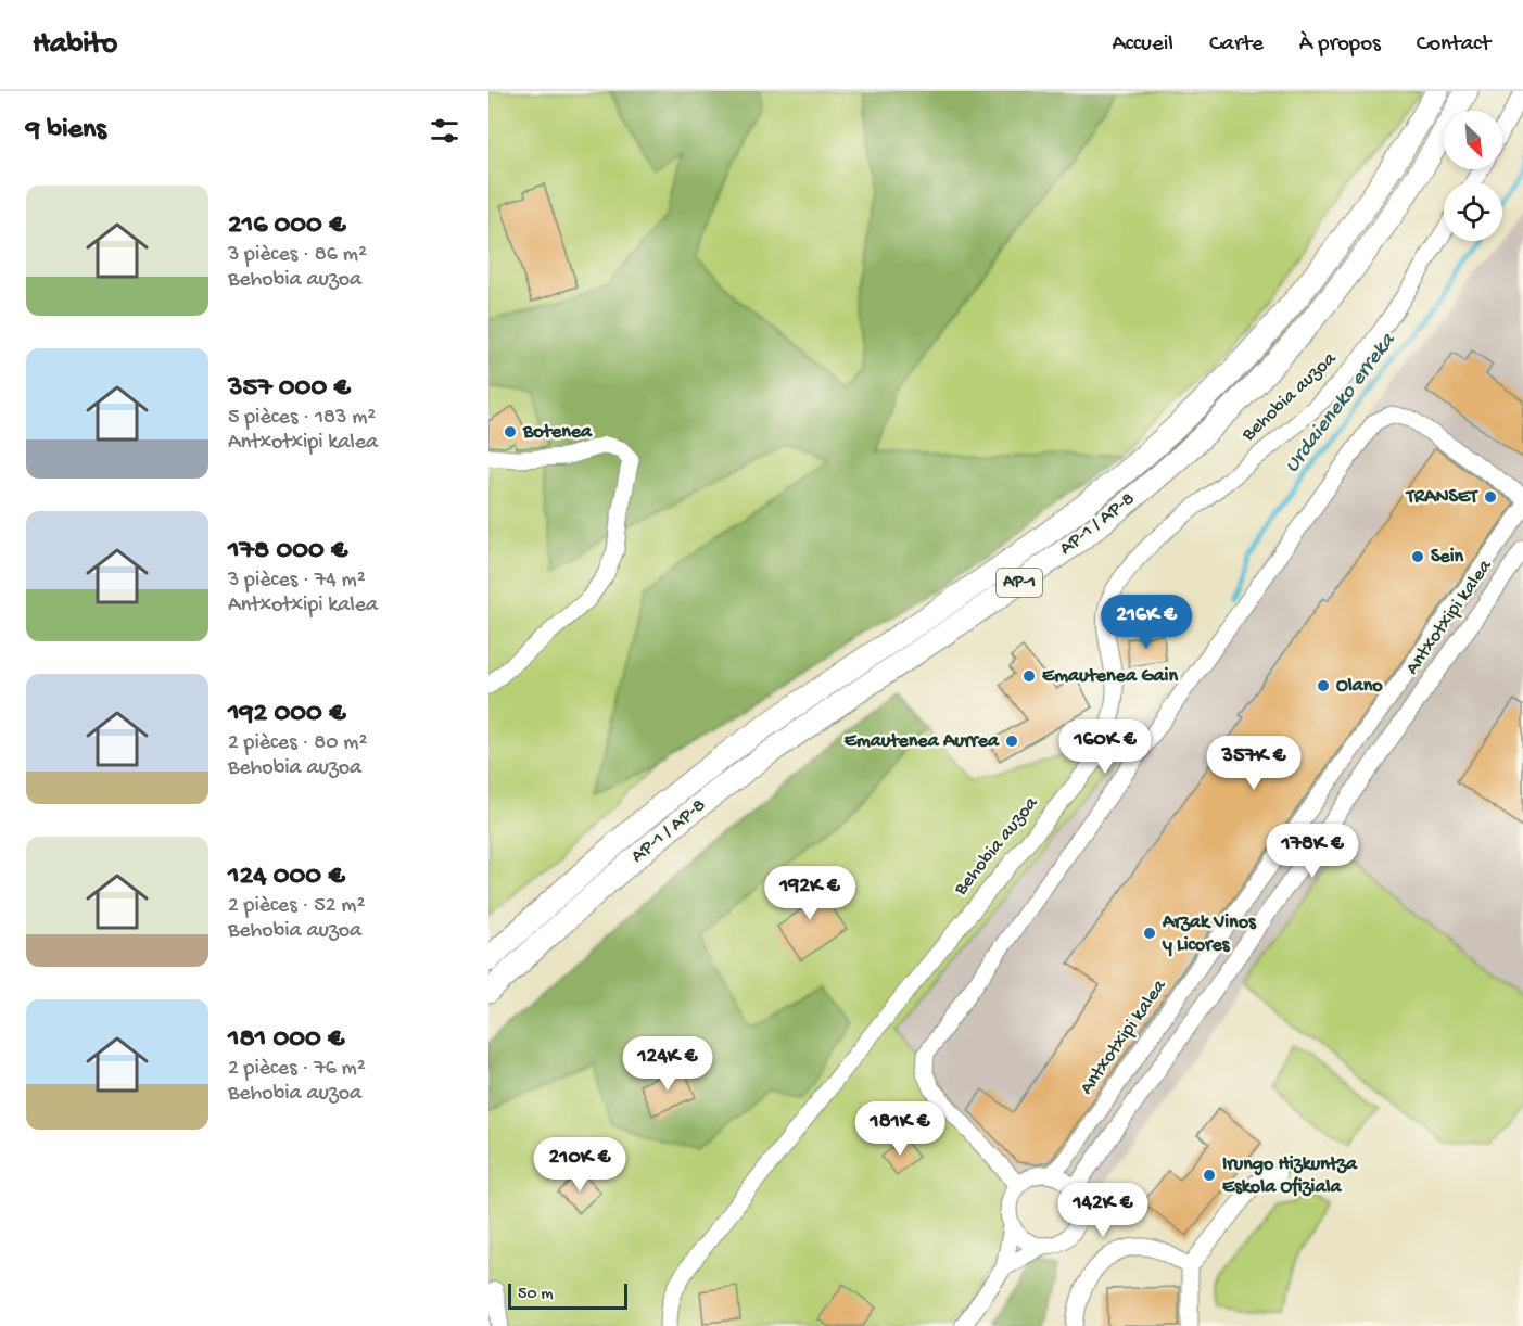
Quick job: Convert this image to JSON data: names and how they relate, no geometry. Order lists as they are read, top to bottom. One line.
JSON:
{"streets":{"highway":["AP-1 / AP-8","AP-1"],"street":["Behobia auzoa","Antxotxipi kalea"]},"water":["Urdaieneko erreka"],"places":["Botenea","TRANSET","Sein","Emautenea Gain","Olano","Emautenea Aurrea","Arzak Vinos y Licores","Irungo Hizkuntza Eskola Ofiziala"],"scale_bar":"50 m","north":"bottom right","page":{"header":"Habito","nav":["Accueil","Carte","À propos","Contact"],"heading":"9 biens","list":[{"name":"216 000 €","note":"3 pièces · 86 m² · Behobia auzoa"},{"name":"357 000 €","note":"5 pièces · 183 m² · Antxotxipi kalea"},{"name":"178 000 €","note":"3 pièces · 74 m² · Antxotxipi kalea"},{"name":"192 000 €","note":"2 pièces · 80 m² · Behobia auzoa"},{"name":"124 000 €","note":"2 pièces · 52 m² · Behobia auzoa"},{"name":"181 000 €","note":"2 pièces · 76 m² · Behobia auzoa"}],"price":["216K €","160K €","357K €","178K €","192K €","124K €","181K €","210K €","142K €"],"scale":"50 m"}}
